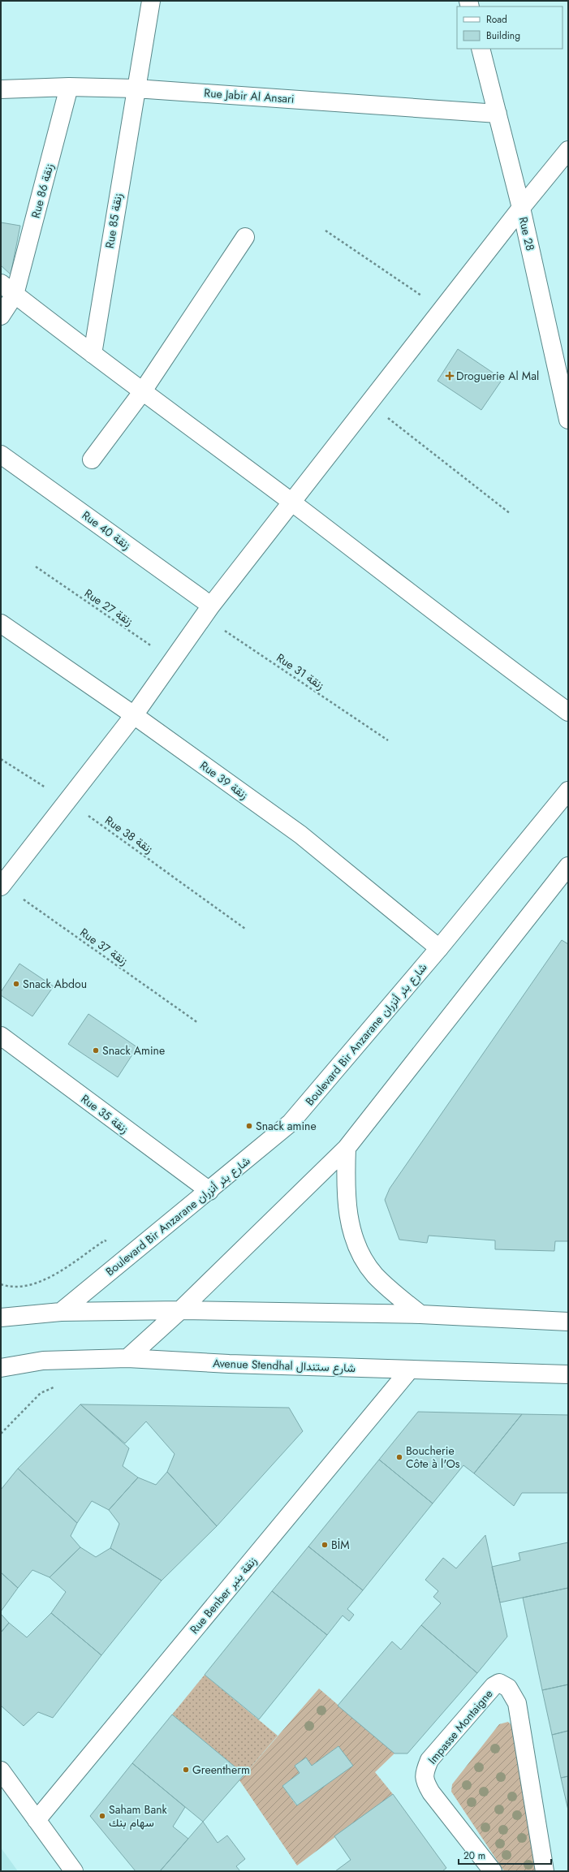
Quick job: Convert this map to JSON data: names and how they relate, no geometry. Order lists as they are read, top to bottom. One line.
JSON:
{"streets":{"street":["Rue Jabir Al Ansari","Rue 86 زنقة","Rue 85 زنقة","Rue 28","Rue 40 زنقة","Rue 39 زنقة","Boulevard Bir Anzarane شارع بئر أنزران","Rue 35 زنقة","Avenue Stendhal شارع ستندال","Rue Benber زنقة بنبر","Impasse Montaigne"],"path":["Rue 27 زنقة","Rue 31 زنقة","Rue 38 زنقة","Rue 37 زنقة"]},"crossings":[["Rue Jabir Al Ansari","Rue 86 زنقة"],["Rue Jabir Al Ansari","Rue 85 زنقة"],["Rue Jabir Al Ansari","Rue 28"],["Rue 40 زنقة","Rue 31 زنقة"],["Rue 39 زنقة","Boulevard Bir Anzarane شارع بئر أنزران"],["Boulevard Bir Anzarane شارع بئر أنزران","Rue 35 زنقة"],["Avenue Stendhal شارع ستندال","Rue Benber زنقة بنبر"]],"places":{"health":["Droguerie Al Mal"],"other":["Snack Abdou","Snack Amine","Snack amine","Boucherie Côte à l'Os","BİM","Greentherm","Saham Bank سهام بنك"]},"legend":["Road","Building"],"scale_bar":"20 m"}
